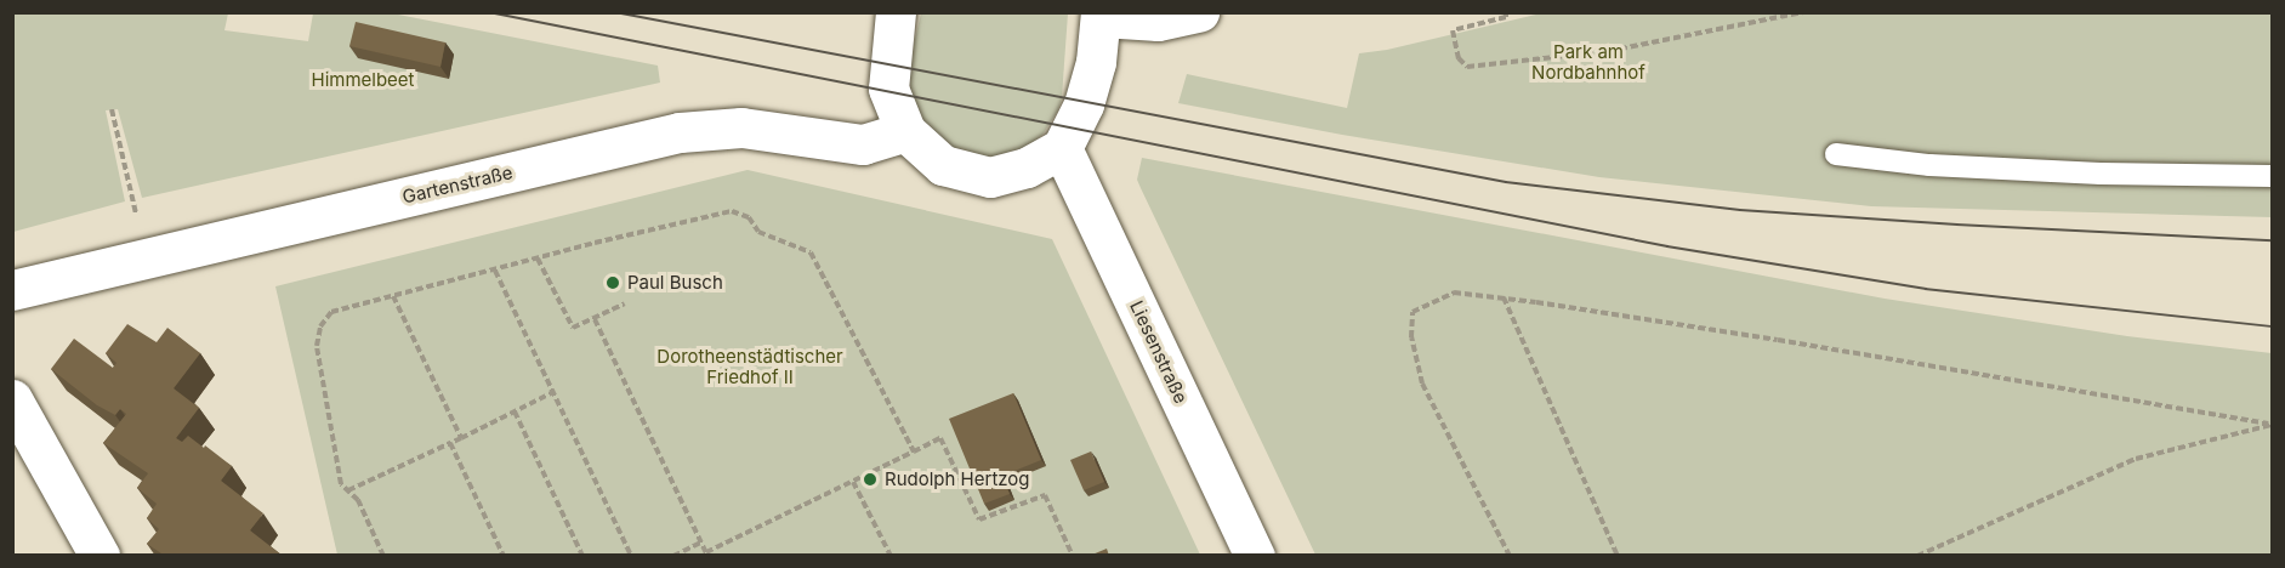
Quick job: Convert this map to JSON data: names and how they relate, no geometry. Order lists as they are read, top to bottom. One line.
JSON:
{"streets":{"street":["Gartenstraße","Liesenstraße"]},"parks":["Park am Nordbahnhof","Himmelbeet","Dorotheenstädtischer Friedhof II"],"places":["Paul Busch","Rudolph Hertzog"]}
